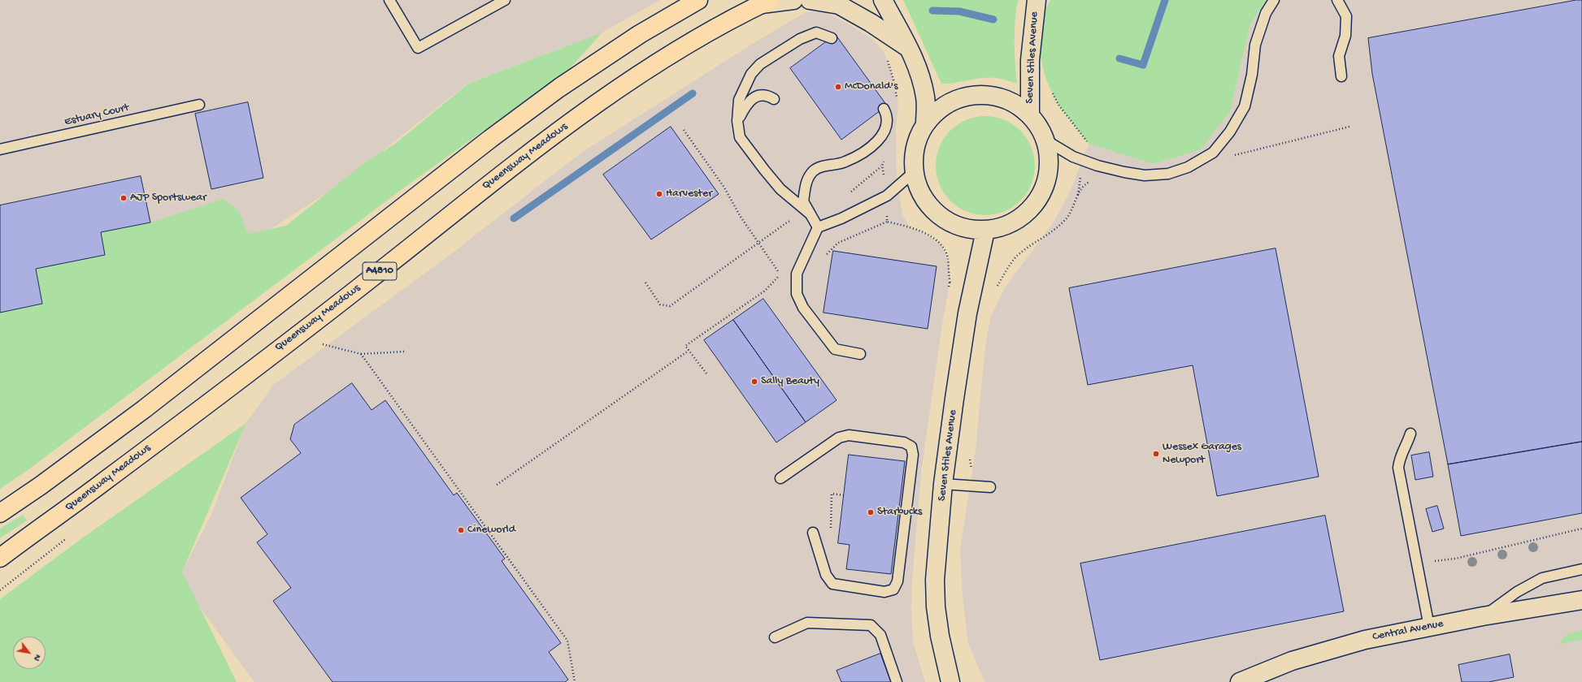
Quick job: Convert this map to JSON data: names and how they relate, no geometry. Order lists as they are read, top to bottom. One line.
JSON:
{"streets":{"main road":["Queensway Meadows","A4810"],"street":["Seven Stiles Avenue","Central Avenue"],"lane":["Estuary Court"]},"places":["McDonald's","Harvester","AJP Sportswear","Sally Beauty","Wessex Garages Newport","Starbucks","Cineworld"],"north":"bottom right"}
